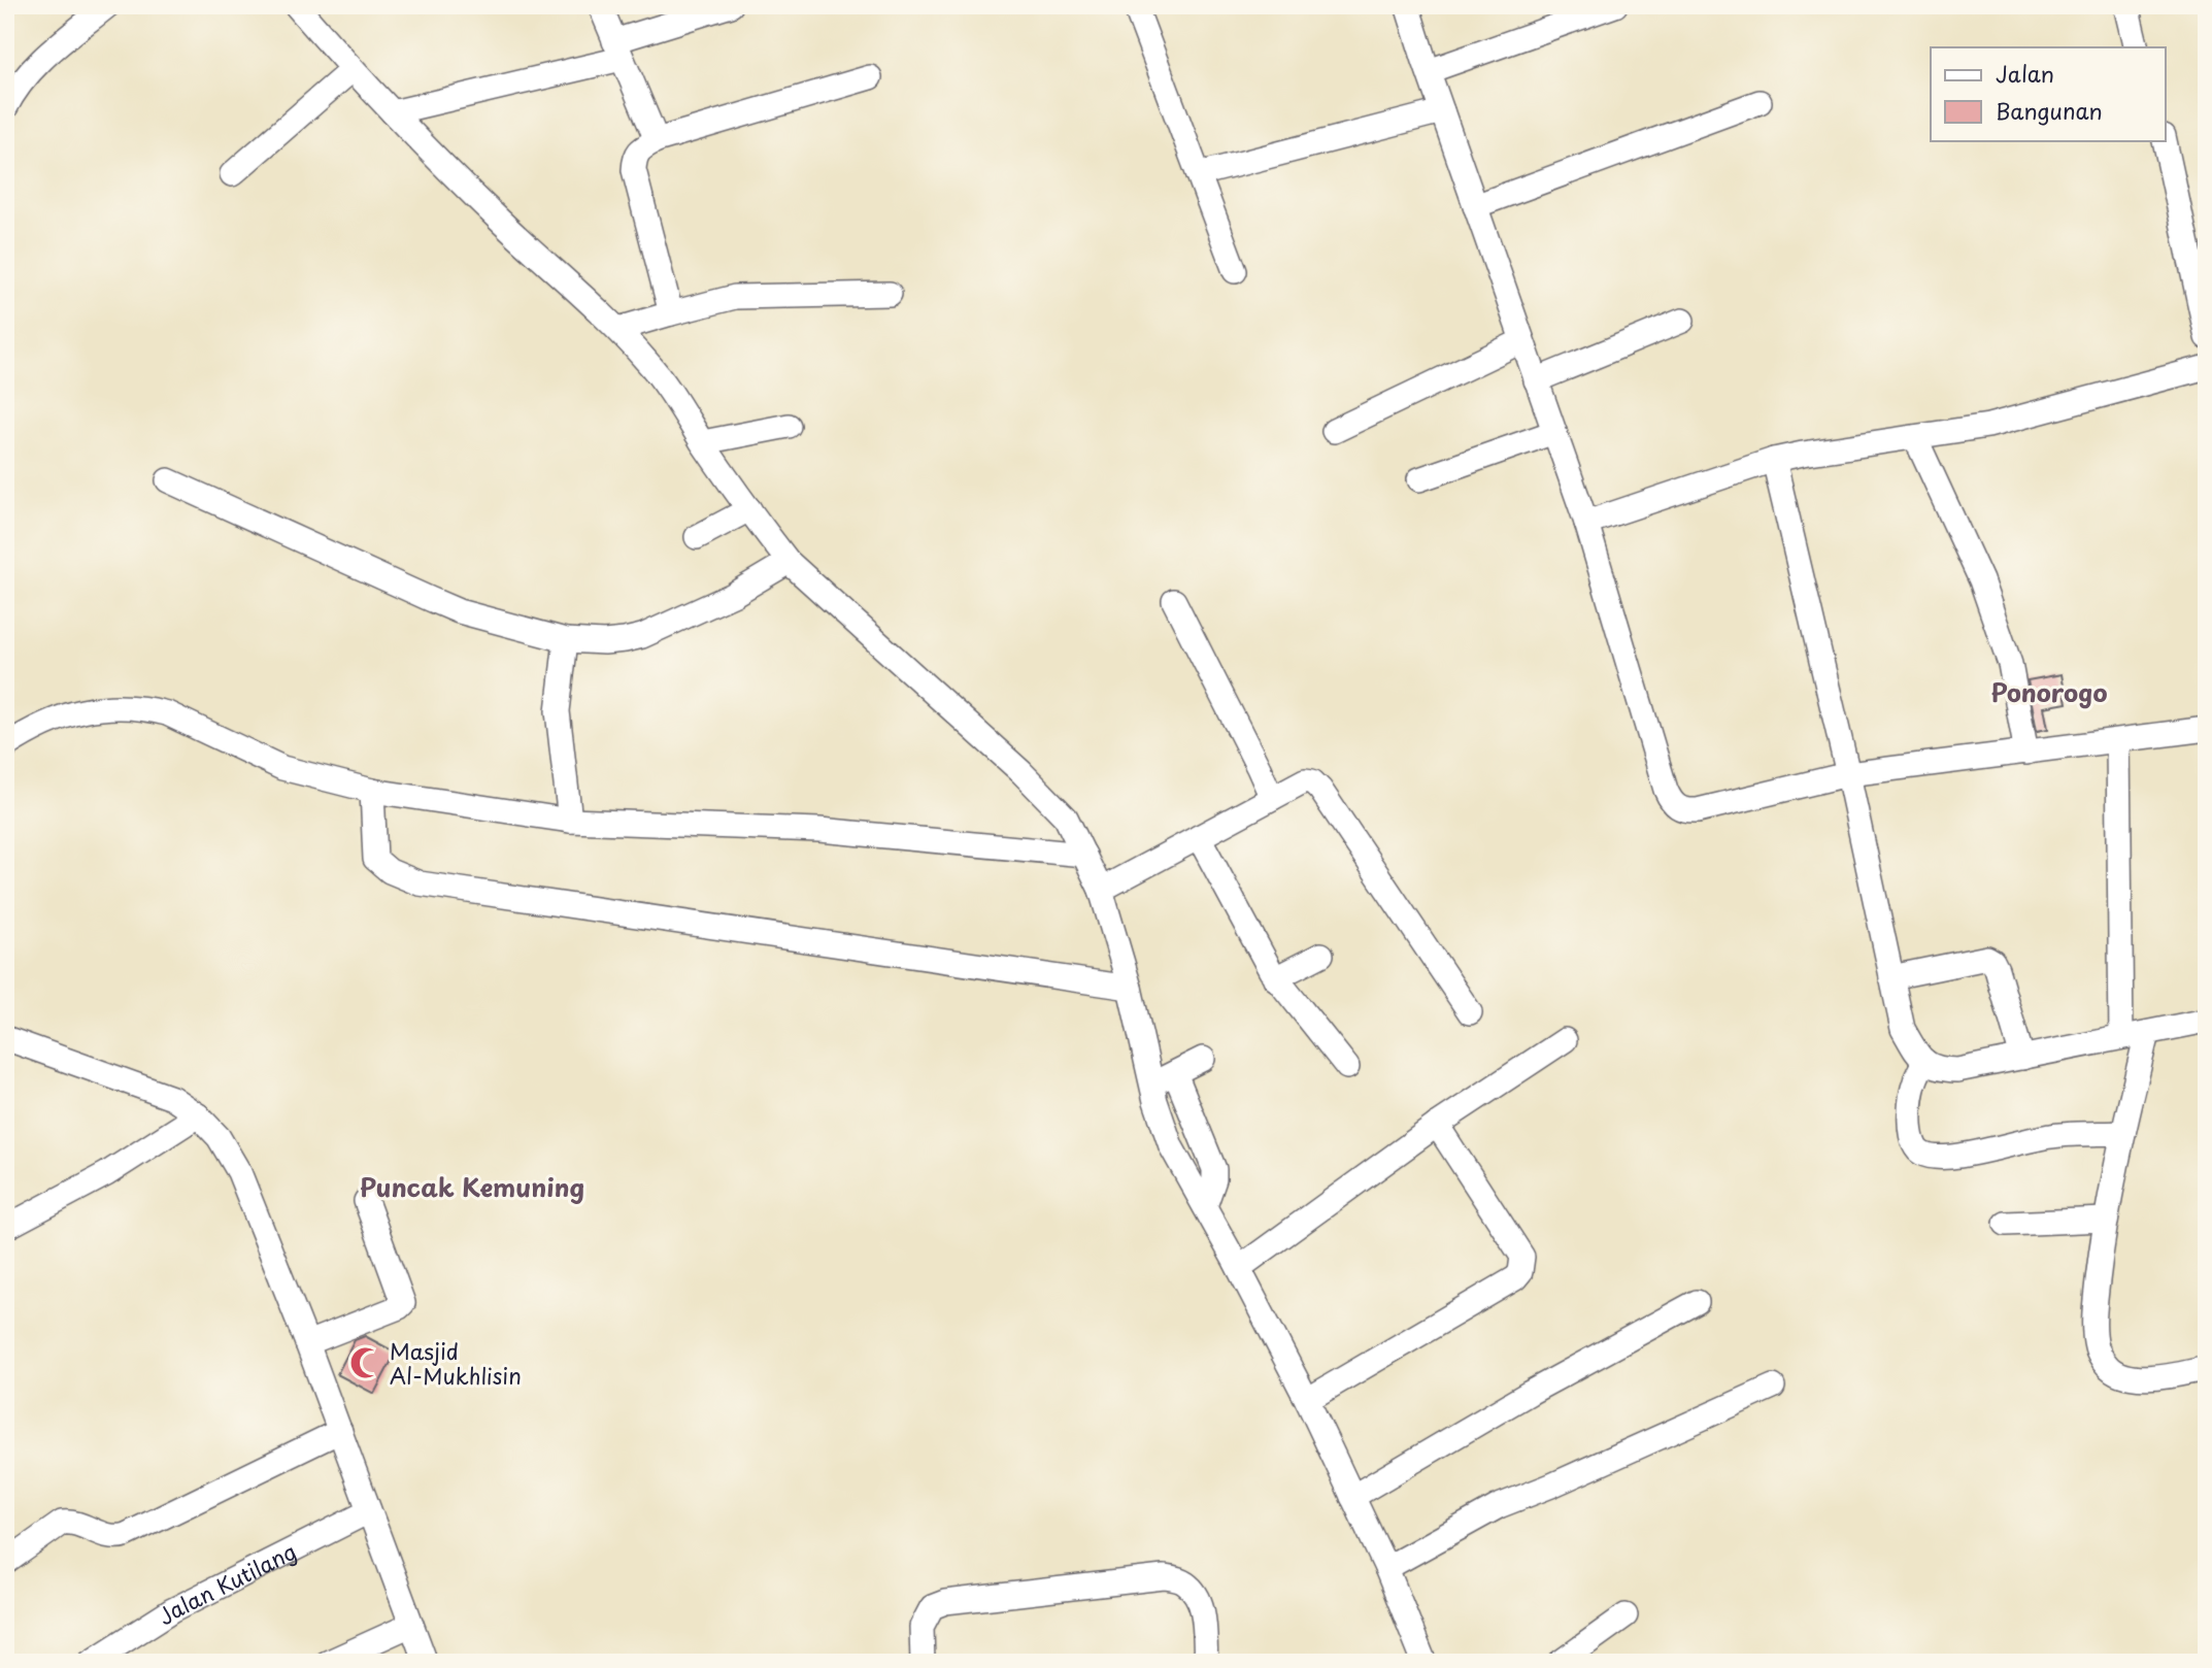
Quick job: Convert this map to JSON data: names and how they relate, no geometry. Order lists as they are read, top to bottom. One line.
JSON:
{"streets":{"street":["Jalan Kutilang"]},"districts":["Ponorogo","Puncak Kemuning"],"places":{"mosque":["Masjid Al-Mukhlisin"]},"legend":["Jalan","Bangunan"]}
